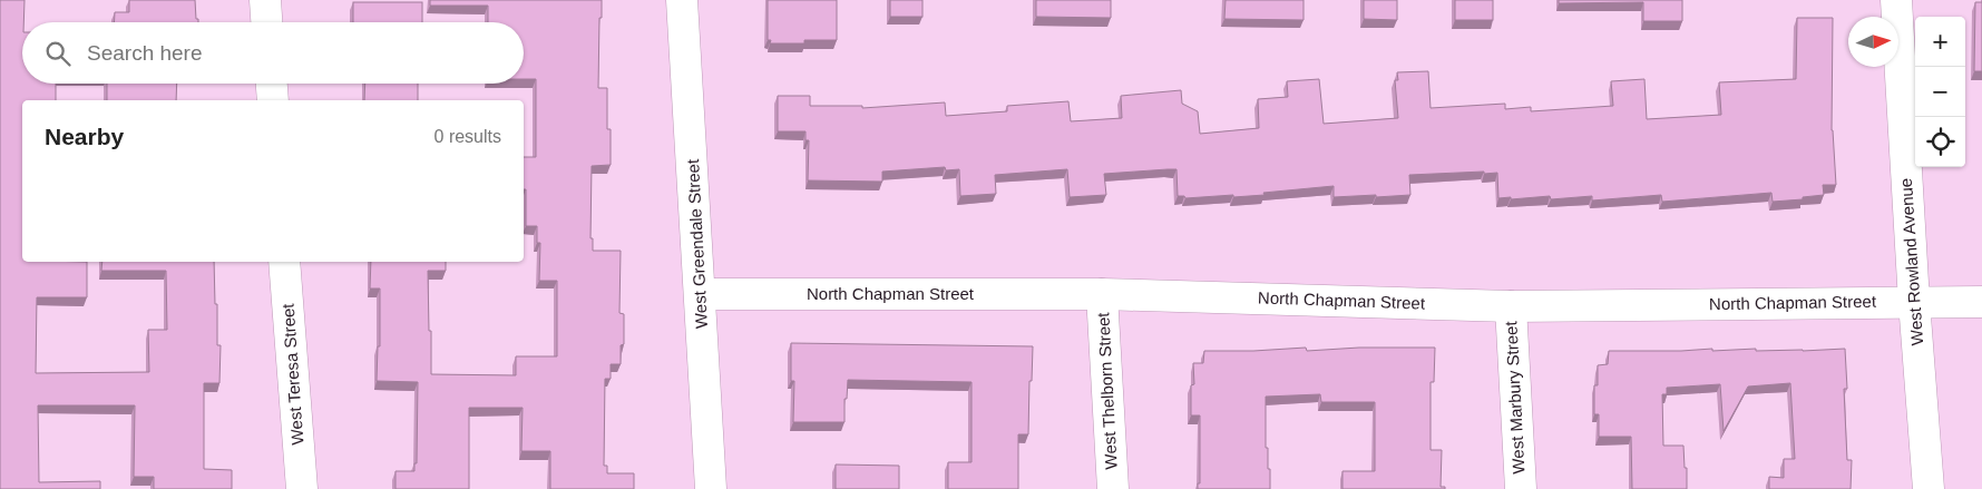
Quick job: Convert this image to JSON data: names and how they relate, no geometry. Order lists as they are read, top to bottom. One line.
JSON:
{"streets":{"street":["West Greendale Street","West Rowland Avenue","North Chapman Street","West Teresa Street","West Thelborn Street","West Marbury Street"]},"crossings":[["West Greendale Street","North Chapman Street"],["West Rowland Avenue","North Chapman Street"],["North Chapman Street","West Thelborn Street"],["North Chapman Street","West Marbury Street"]],"north":"right","page":{"map_buttons":["+","−"],"search":"Search here","heading":["Nearby","0 results"]}}
